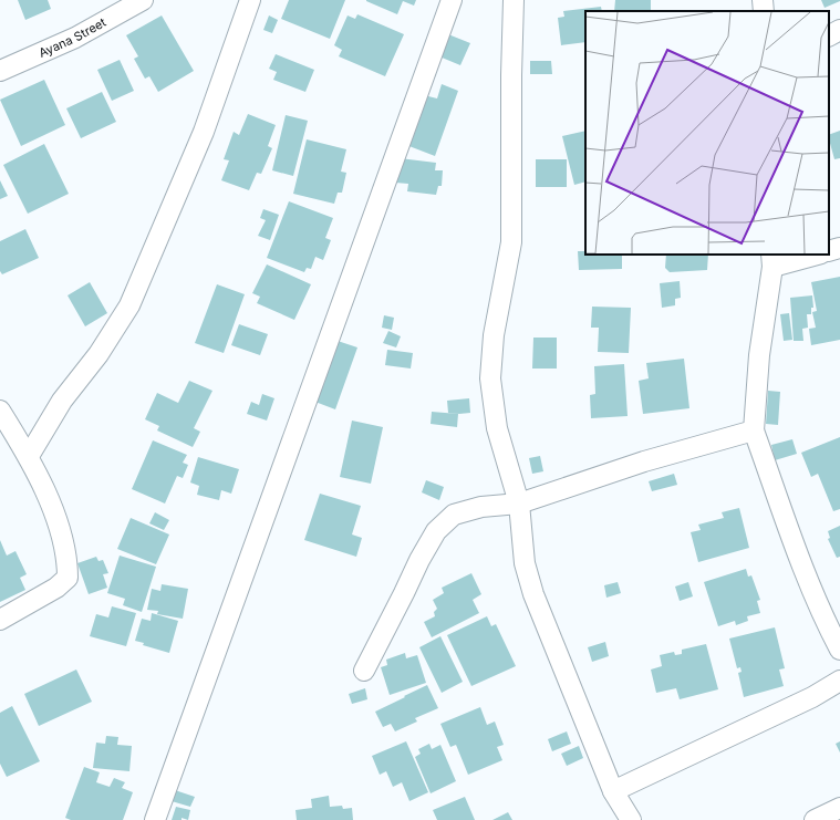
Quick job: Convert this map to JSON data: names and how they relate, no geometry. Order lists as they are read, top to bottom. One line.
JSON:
{"streets":{"street":["Ayana Street"]}}
